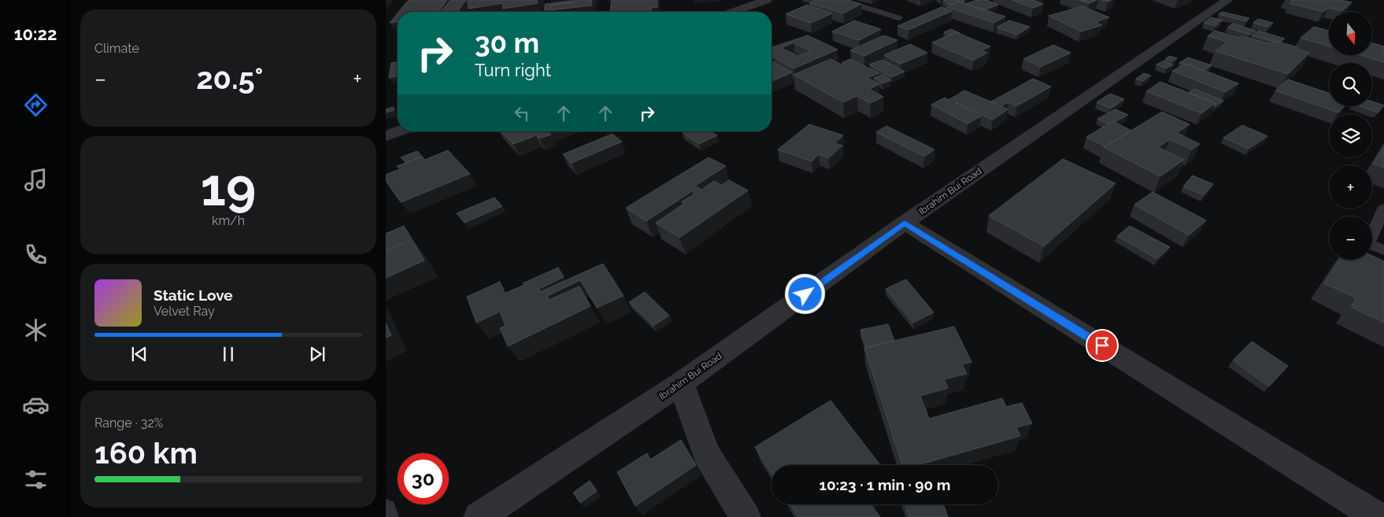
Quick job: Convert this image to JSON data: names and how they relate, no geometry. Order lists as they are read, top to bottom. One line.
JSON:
{"streets":{"street":["Ibrahim Bui Road"]},"north":"bottom","page":{"tabs":"10:22","tile":["Climate",["19","km/h"],["Range · 32%","160 km"]],"map_buttons":["+","−"],"turn":["30 m","Turn right"],"heat":["−","20.5°","+"],"song":["Static Love","Velvet Ray"],"limit":"30","trip":"10:23 · 1 min · 90 m"}}
